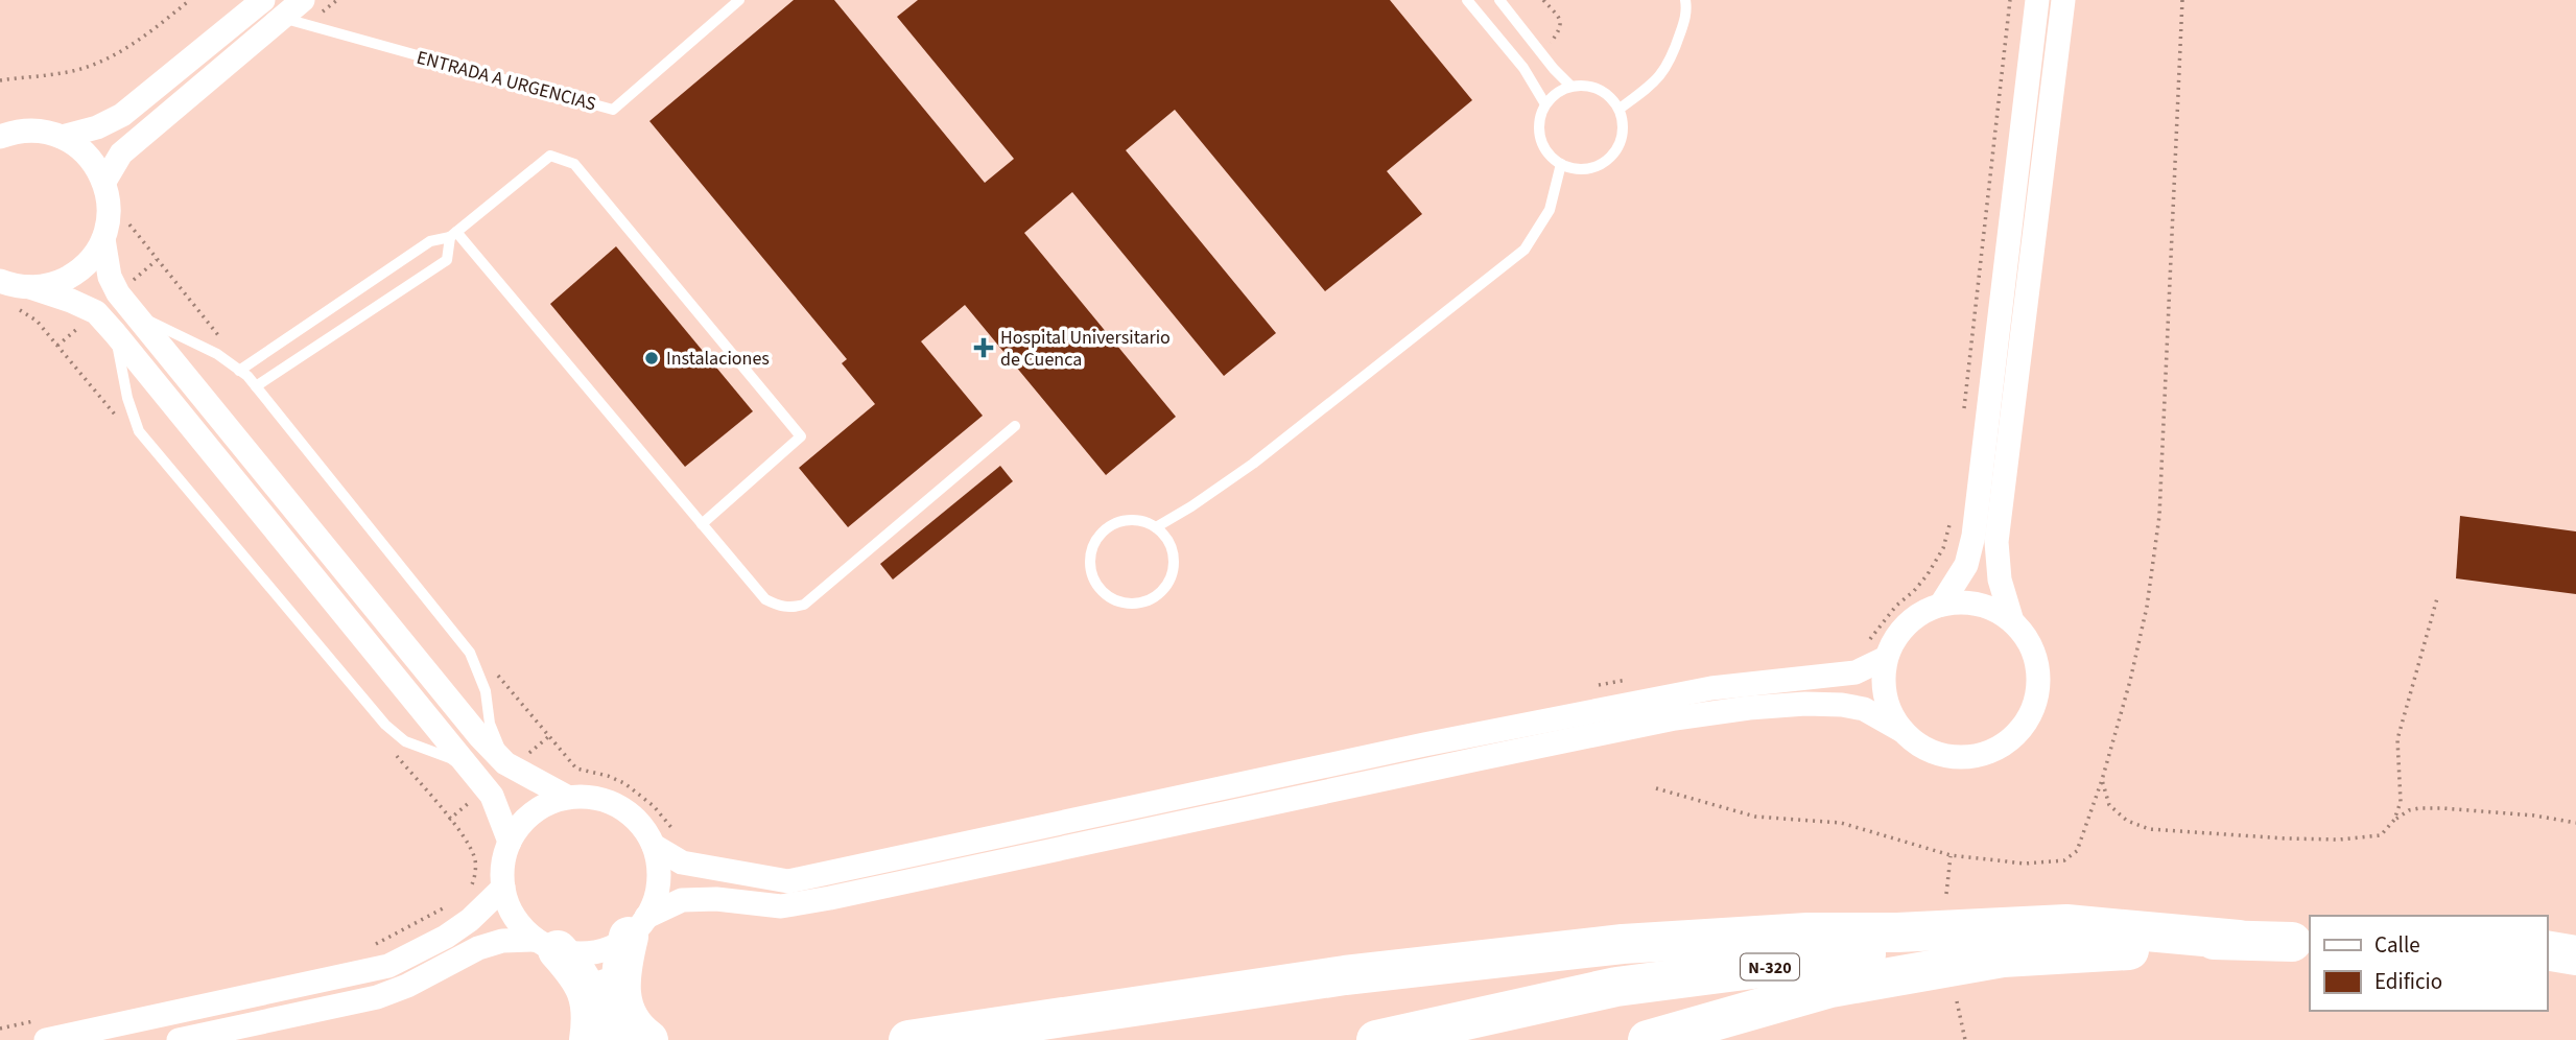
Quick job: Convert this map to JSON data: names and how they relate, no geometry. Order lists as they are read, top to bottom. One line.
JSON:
{"streets":{"highway":["N-320"],"lane":["ENTRADA A URGENCIAS"]},"places":{"health":["Hospital Universitario de Cuenca"],"other":["Instalaciones"]},"legend":["Calle","Edificio"]}
